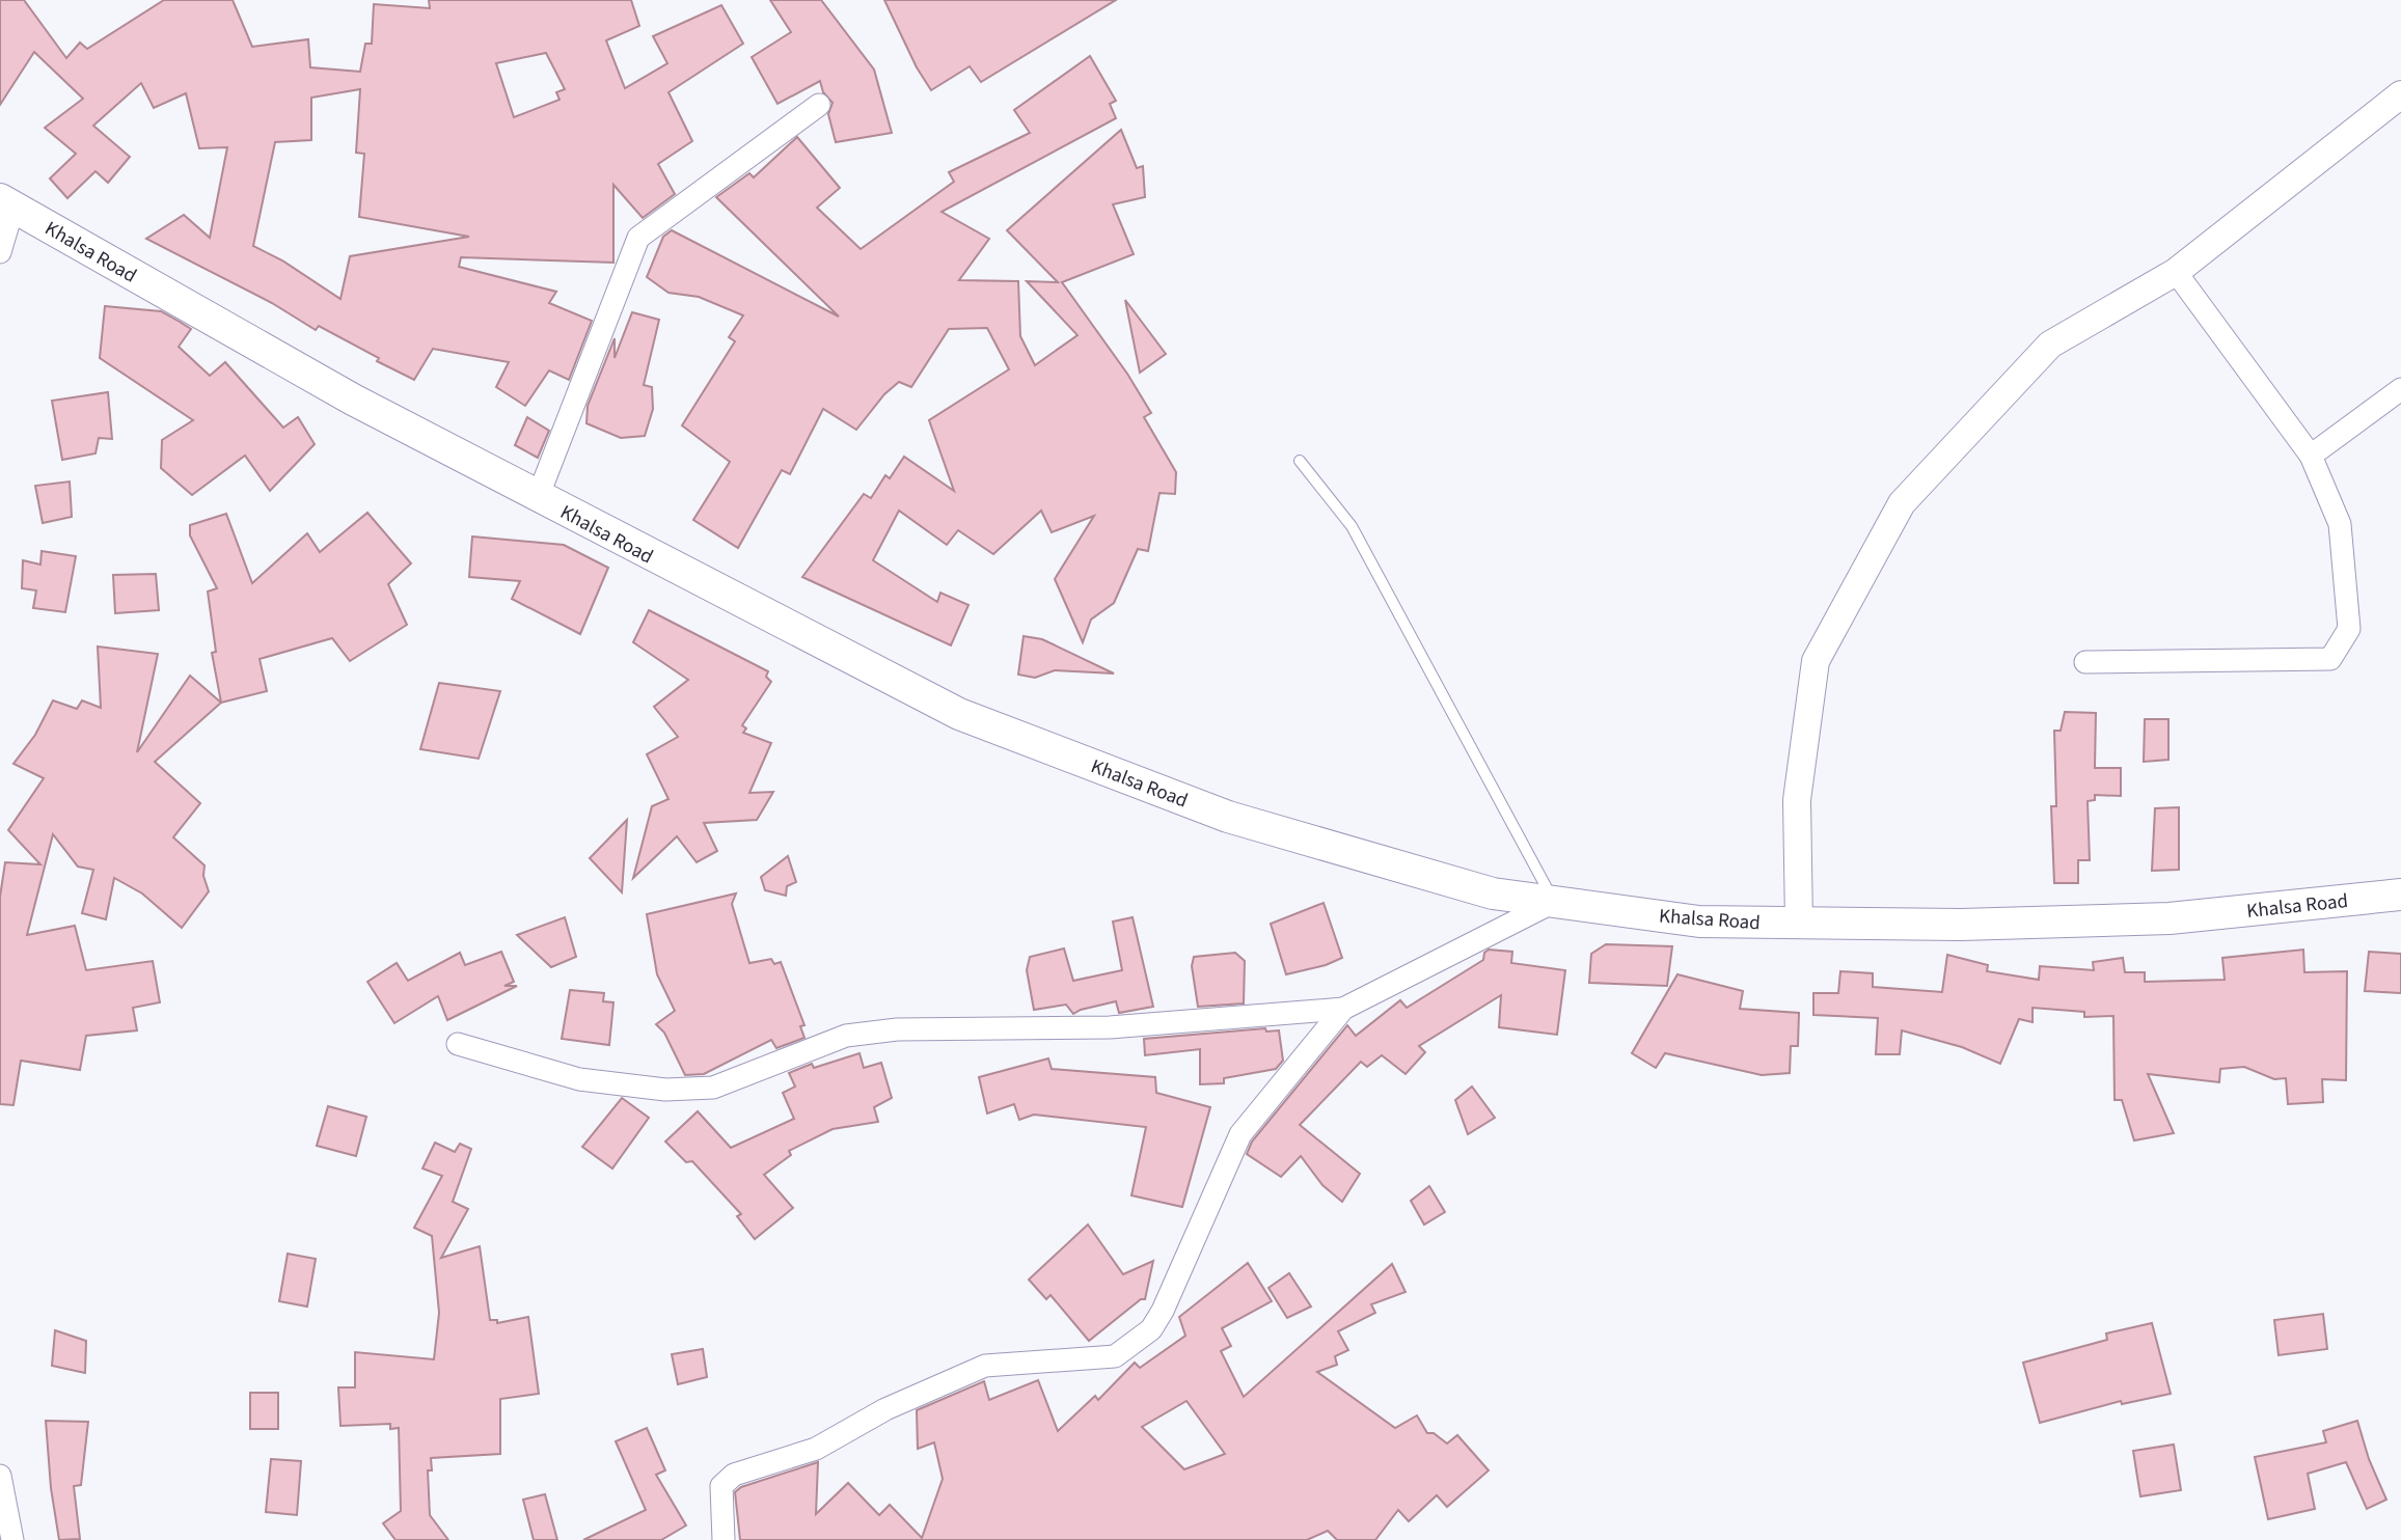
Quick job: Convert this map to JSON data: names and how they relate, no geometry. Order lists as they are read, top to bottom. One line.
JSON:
{"streets":{"main road":["Khalsa Road"]}}
